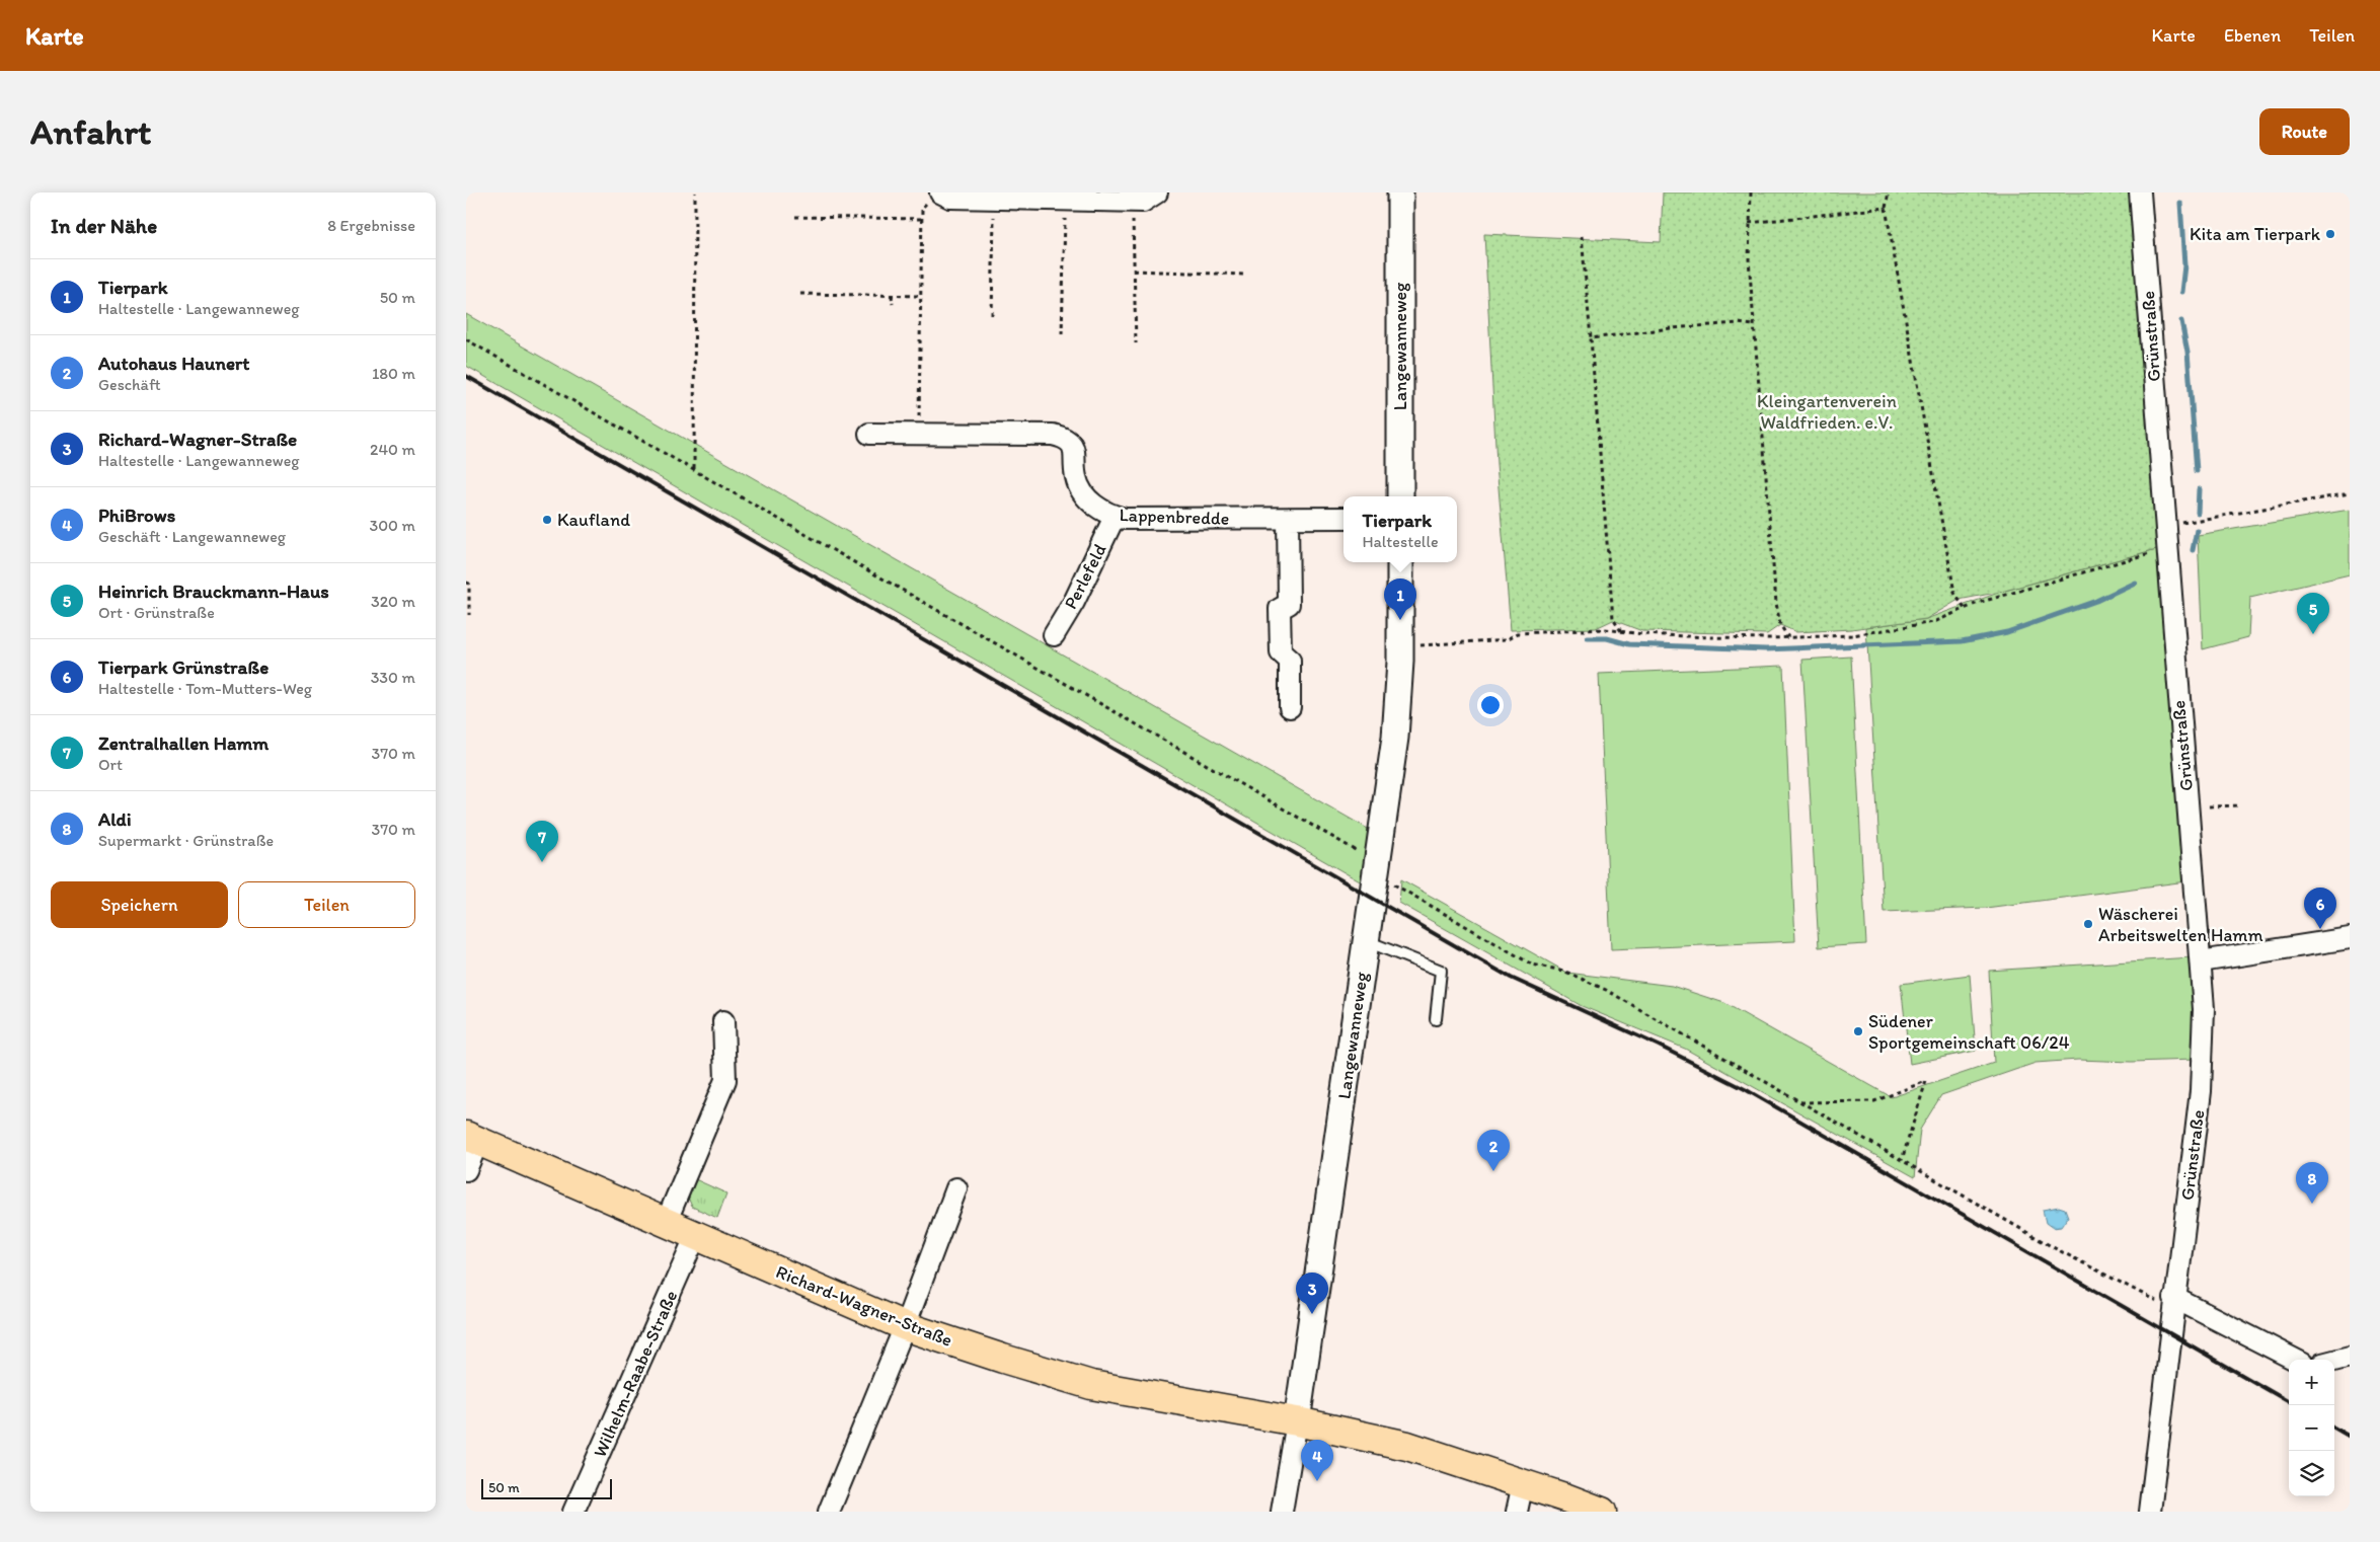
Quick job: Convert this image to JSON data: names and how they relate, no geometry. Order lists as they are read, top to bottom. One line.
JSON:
{"streets":{"main road":["Richard-Wagner-Straße"],"street":["Grünstraße","Langewanneweg","Lappenbredde","Perlefeld","Wilhelm-Raabe-Straße"]},"crossings":[["Langewanneweg","Richard-Wagner-Straße"],["Lappenbredde","Perlefeld"],["Richard-Wagner-Straße","Wilhelm-Raabe-Straße"]],"parks":["Kleingartenverein Waldfrieden. e.V."],"places":["Kita am Tierpark","Kaufland","Wäscherei Arbeitswelten Hamm","Südener Sportgemeinschaft 06/24"],"scale_bar":"50 m","page":{"header":"Karte","nav":["Karte","Ebenen","Teilen"],"buttons":["Route",["Speichern","Teilen"]],"title":"Anfahrt","heading":["In der Nähe","8 Ergebnisse"],"list":[{"mark":"1","name":"Tierpark","note":"Haltestelle · Langewanneweg","value":"50 m"},{"mark":"2","name":"Autohaus Haunert","note":"Geschäft","value":"180 m"},{"mark":"3","name":"Richard-Wagner-Straße","note":"Haltestelle · Langewanneweg","value":"240 m"},{"mark":"4","name":"PhiBrows","note":"Geschäft · Langewanneweg","value":"300 m"},{"mark":"5","name":"Heinrich Brauckmann-Haus","note":"Ort · Grünstraße","value":"320 m"},{"mark":"6","name":"Tierpark Grünstraße","note":"Haltestelle · Tom-Mutters-Weg","value":"330 m"},{"mark":"7","name":"Zentralhallen Hamm","note":"Ort","value":"370 m"},{"mark":"8","name":"Aldi","note":"Supermarkt · Grünstraße","value":"370 m"}],"popup":["Tierpark","Haltestelle"],"pins":["1","5","7","6","2","8","3","4"],"map_buttons":["+","−"],"scale":"50 m"}}
